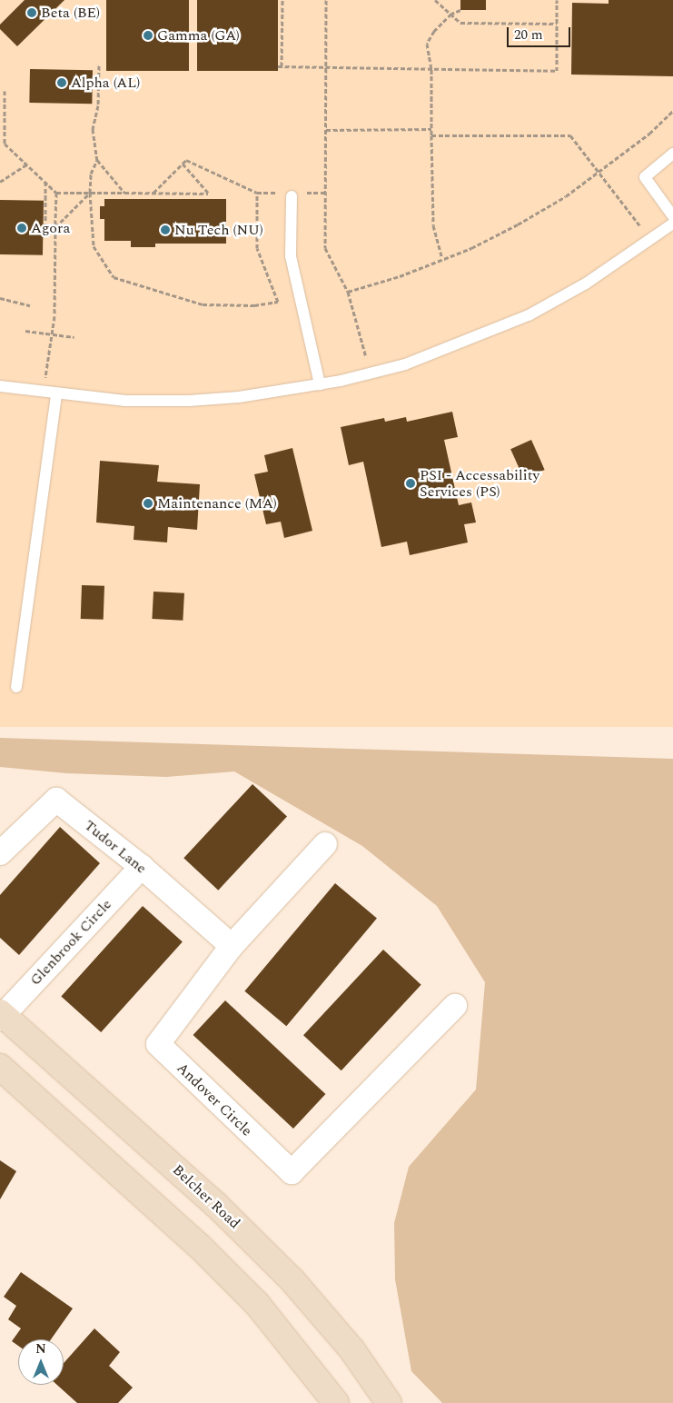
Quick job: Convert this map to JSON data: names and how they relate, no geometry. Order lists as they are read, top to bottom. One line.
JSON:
{"streets":{"main road":["Belcher Road"],"street":["Tudor Lane","Glenbrook Circle","Andover Circle"]},"crossings":[["Tudor Lane","Glenbrook Circle"],["Tudor Lane","Andover Circle"],["Glenbrook Circle","Belcher Road"]],"places":["Beta (BE)","Gamma (GA)","Alpha (AL)","Agora","Nu Tech (NU)","PSI - Accessability Services (PS)","Maintenance (MA)"],"scale_bar":"20 m","north":"top"}
